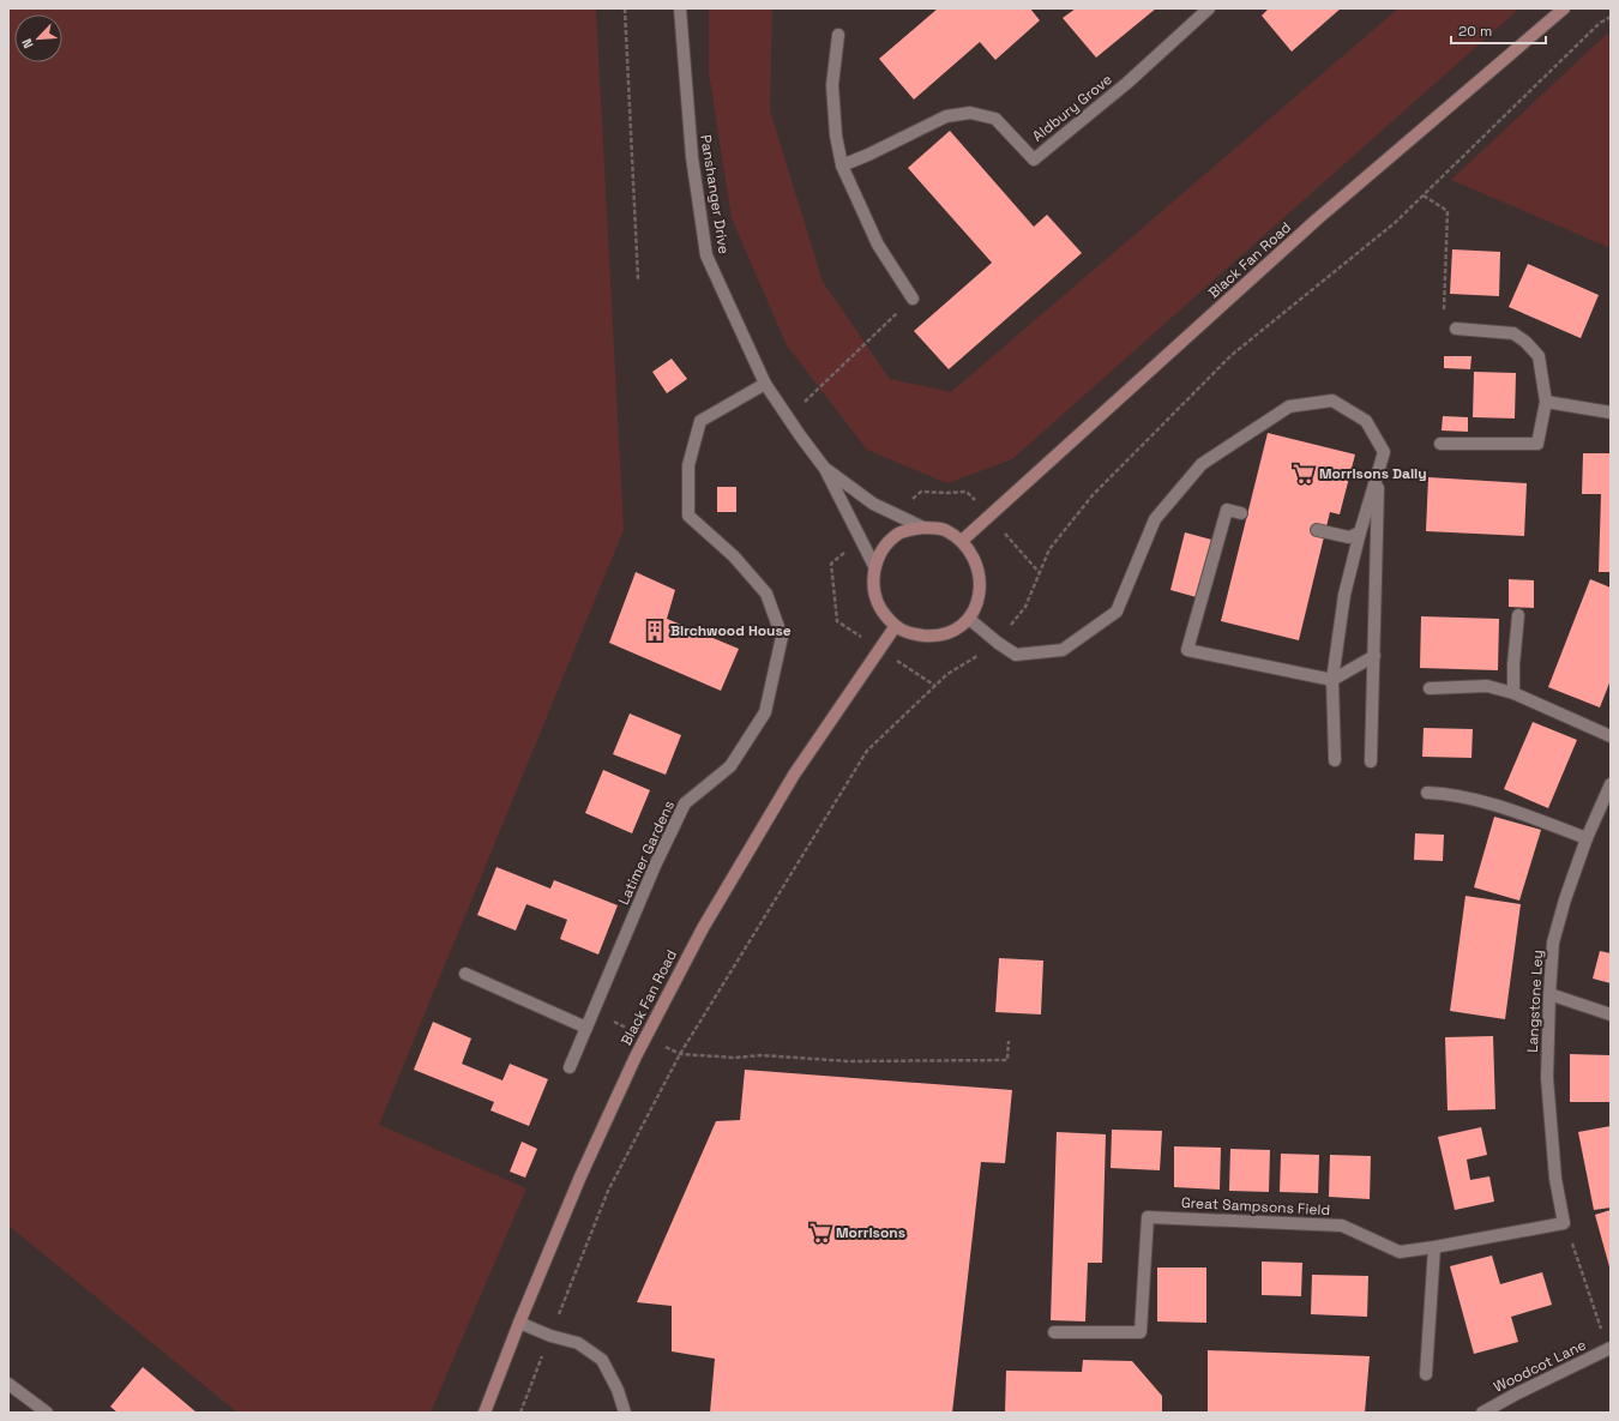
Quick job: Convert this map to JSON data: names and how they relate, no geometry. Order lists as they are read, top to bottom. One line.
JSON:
{"streets":{"main road":["Black Fan Road"],"street":["Aldbury Grove","Panshanger Drive","Latimer Gardens","Langstone Ley","Great Sampsons Field","Woodcot Lane"]},"crossings":[["Panshanger Drive","Black Fan Road"],["Panshanger Drive","Latimer Gardens"],["Langstone Ley","Great Sampsons Field"]],"places":{"supermarket":["Morrisons Daily","Morrisons"],"building":["Birchwood House"]},"scale_bar":"20 m","north":"bottom left"}
